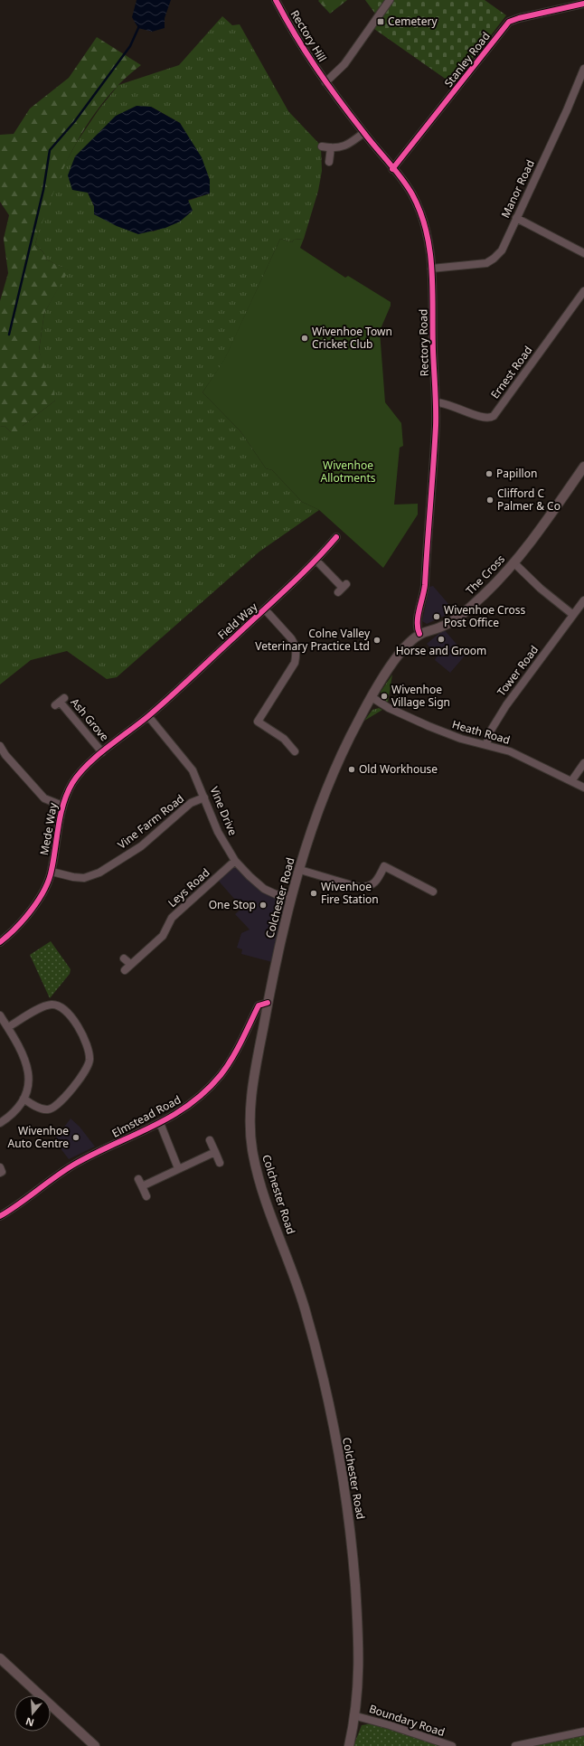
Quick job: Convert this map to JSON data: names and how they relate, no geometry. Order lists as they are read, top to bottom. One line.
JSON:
{"streets":{"main road":["The Cross","Colchester Road"],"street":["Rectory Hill","Stanley Road","Manor Road","Rectory Road","Ernest Road","Field Way","Tower Road","Ash Grove","Heath Road","Vine Drive","Vine Farm Road","Mede Way","Leys Road","Elmstead Road","Boundary Road"]},"crossings":[["Rectory Hill","Rectory Road"],["Stanley Road","Rectory Road"],["Manor Road","Rectory Road"],["Rectory Road","Ernest Road"],["Rectory Road","The Cross"],["Rectory Road","Colchester Road"],["The Cross","Colchester Road"],["Field Way","Vine Drive"],["Field Way","Mede Way"],["Tower Road","Heath Road"],["Ash Grove","Mede Way"],["Heath Road","Colchester Road"],["Vine Drive","Vine Farm Road"],["Vine Drive","Mede Way"],["Vine Drive","Leys Road"],["Vine Drive","Colchester Road"],["Vine Farm Road","Mede Way"],["Colchester Road","Elmstead Road"],["Colchester Road","Boundary Road"]],"parks":["Wivenhoe Allotments"],"places":{"transit":["Cemetery"],"other":["Wivenhoe Town Cricket Club","Papillon","Clifford C Palmer & Co","Wivenhoe Cross Post Office","Horse and Groom","Colne Valley Veterinary Practice Ltd","Wivenhoe Village Sign","Old Workhouse","Wivenhoe Fire Station","One Stop","Wivenhoe Auto Centre"]},"north":"bottom"}
